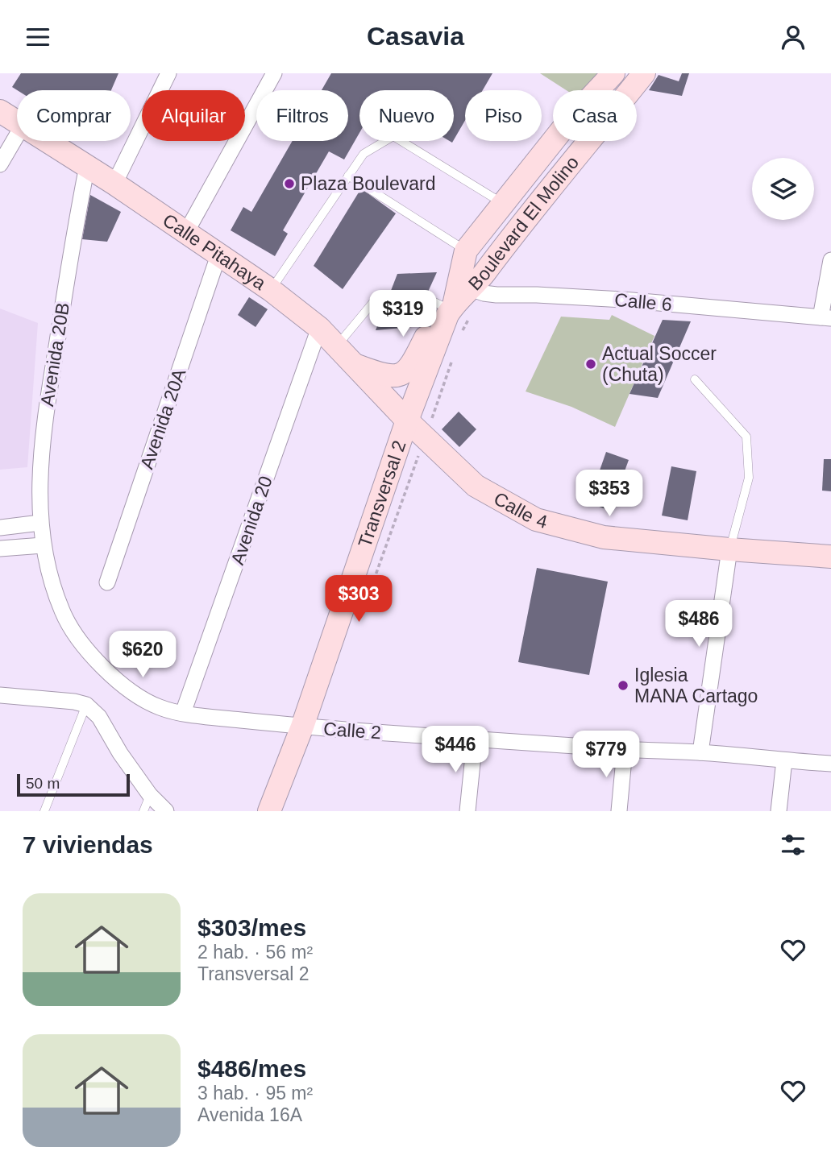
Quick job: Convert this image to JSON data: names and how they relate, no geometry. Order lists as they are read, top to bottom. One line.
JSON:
{"streets":{"street":["Boulevard El Molino","Calle Pitahaya","Calle 6","Avenida 20B","Avenida 20A","Transversal 2","Calle 4","Avenida 20","Calle 2"]},"crossings":[["Boulevard El Molino","Calle 6"],["Boulevard El Molino","Transversal 2"],["Calle Pitahaya","Avenida 20B"],["Calle Pitahaya","Avenida 20A"],["Calle Pitahaya","Transversal 2"],["Calle Pitahaya","Calle 4"],["Calle Pitahaya","Avenida 20"],["Calle 6","Transversal 2"],["Avenida 20B","Calle 2"],["Transversal 2","Calle 4"],["Transversal 2","Calle 2"],["Avenida 20","Calle 2"]],"places":["Plaza Boulevard","Actual Soccer (Chuta)","Iglesia MANA Cartago"],"scale_bar":"50 m","page":{"header":"Casavia","chip":["Comprar","Alquilar","Filtros","Nuevo","Piso","Casa"],"price":["$319","$353","$303","$486","$620","$446","$779"],"scale":"50 m","heading":"7 viviendas","list":[{"name":"$303/mes","note":"2 hab. · 56 m² · Transversal 2"},{"name":"$486/mes","note":"3 hab. · 95 m² · Avenida 16A"}]}}
